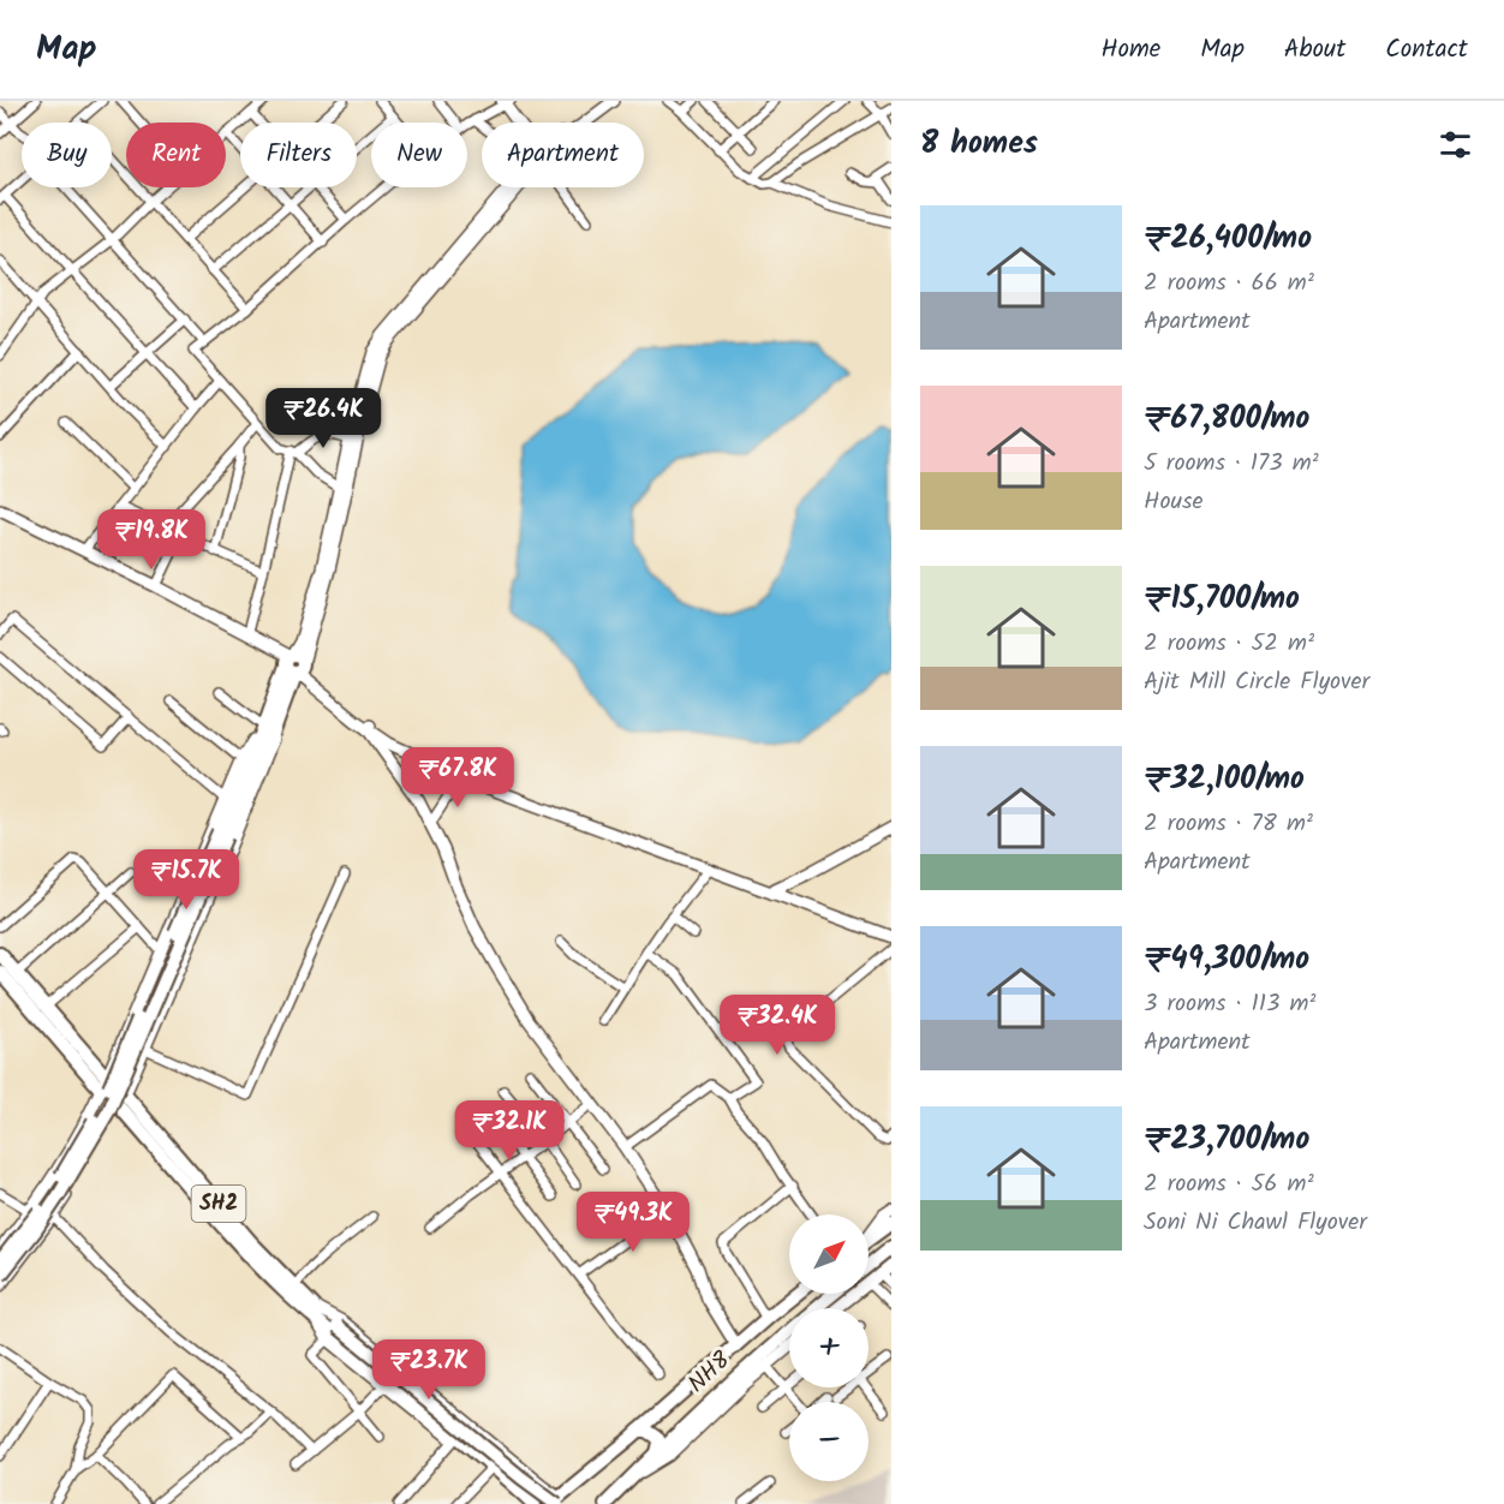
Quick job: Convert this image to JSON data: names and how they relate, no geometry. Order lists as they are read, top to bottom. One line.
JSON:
{"streets":{"main road":["SH2","NH8"]},"crossings":[["SH2","NH8"]],"north":"top right","page":{"header":"Map","nav":["Home","Map","About","Contact"],"heading":"8 homes","chip":["Buy","Rent","Filters","New","Apartment"],"list":[{"name":"₹26,400/mo","note":"2 rooms · 66 m² · Apartment"},{"name":"₹67,800/mo","note":"5 rooms · 173 m² · House"},{"name":"₹15,700/mo","note":"2 rooms · 52 m² · Ajit Mill Circle Flyover"},{"name":"₹32,100/mo","note":"2 rooms · 78 m² · Apartment"},{"name":"₹49,300/mo","note":"3 rooms · 113 m² · Apartment"},{"name":"₹23,700/mo","note":"2 rooms · 56 m² · Soni Ni Chawl Flyover"}],"price":["₹26.4K","₹19.8K","₹67.8K","₹15.7K","₹32.4K","₹32.1K","₹49.3K","₹23.7K"],"map_buttons":["+","−"]}}
